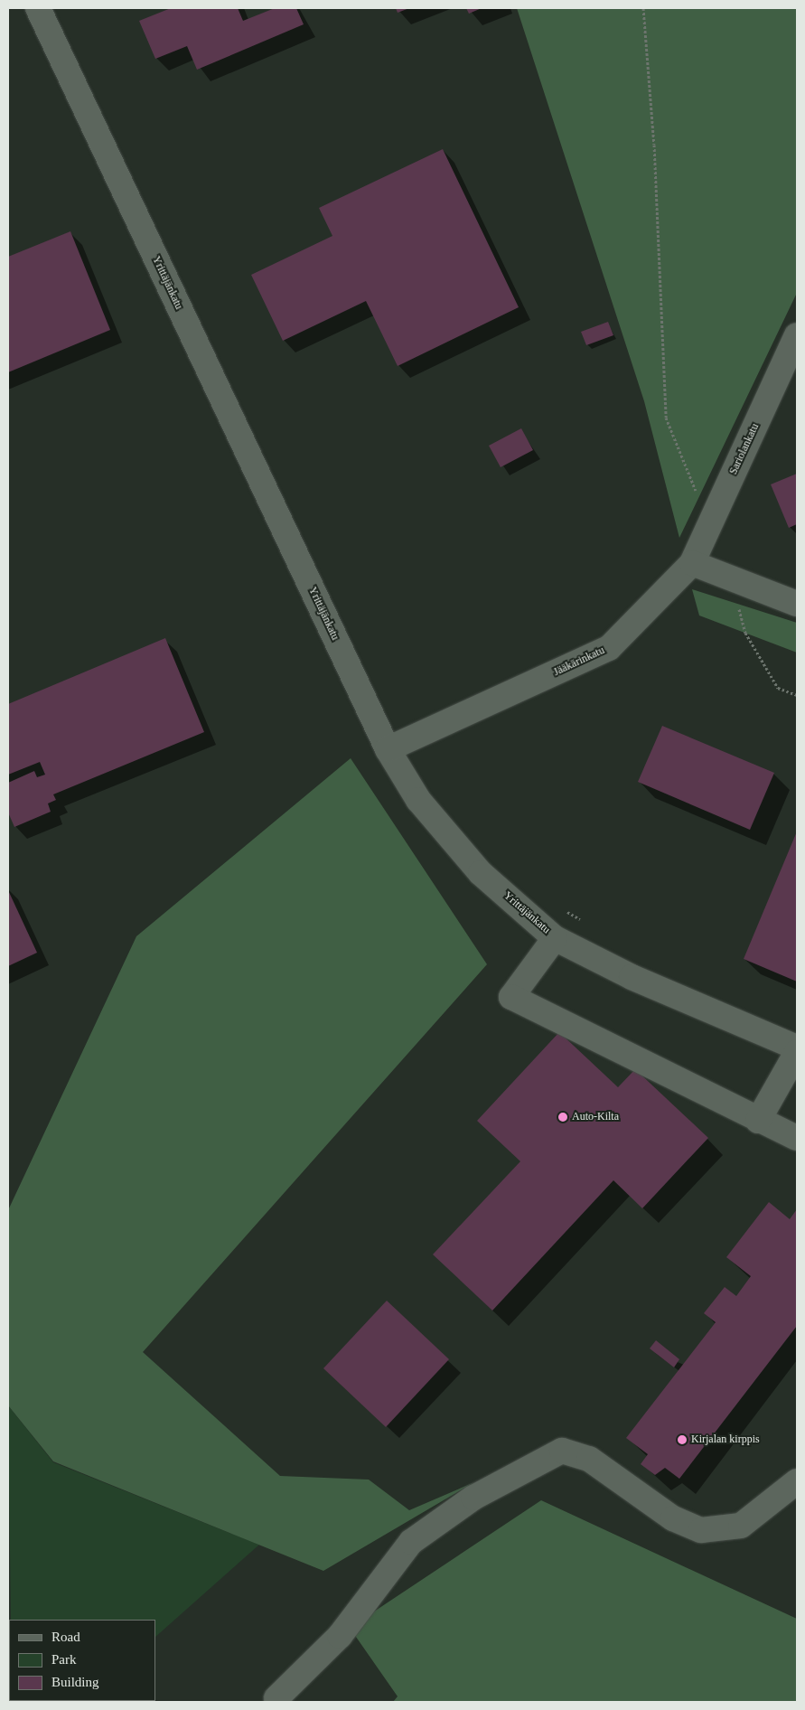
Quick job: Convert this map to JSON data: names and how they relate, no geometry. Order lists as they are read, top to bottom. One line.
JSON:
{"streets":{"street":["Yrittäjänkatu","Sariolankatu","Jääkärinkatu"]},"crossings":[["Yrittäjänkatu","Jääkärinkatu"],["Sariolankatu","Jääkärinkatu"]],"places":["Auto-Kilta","Kirjalan kirppis"],"legend":["Road","Park","Building"]}
